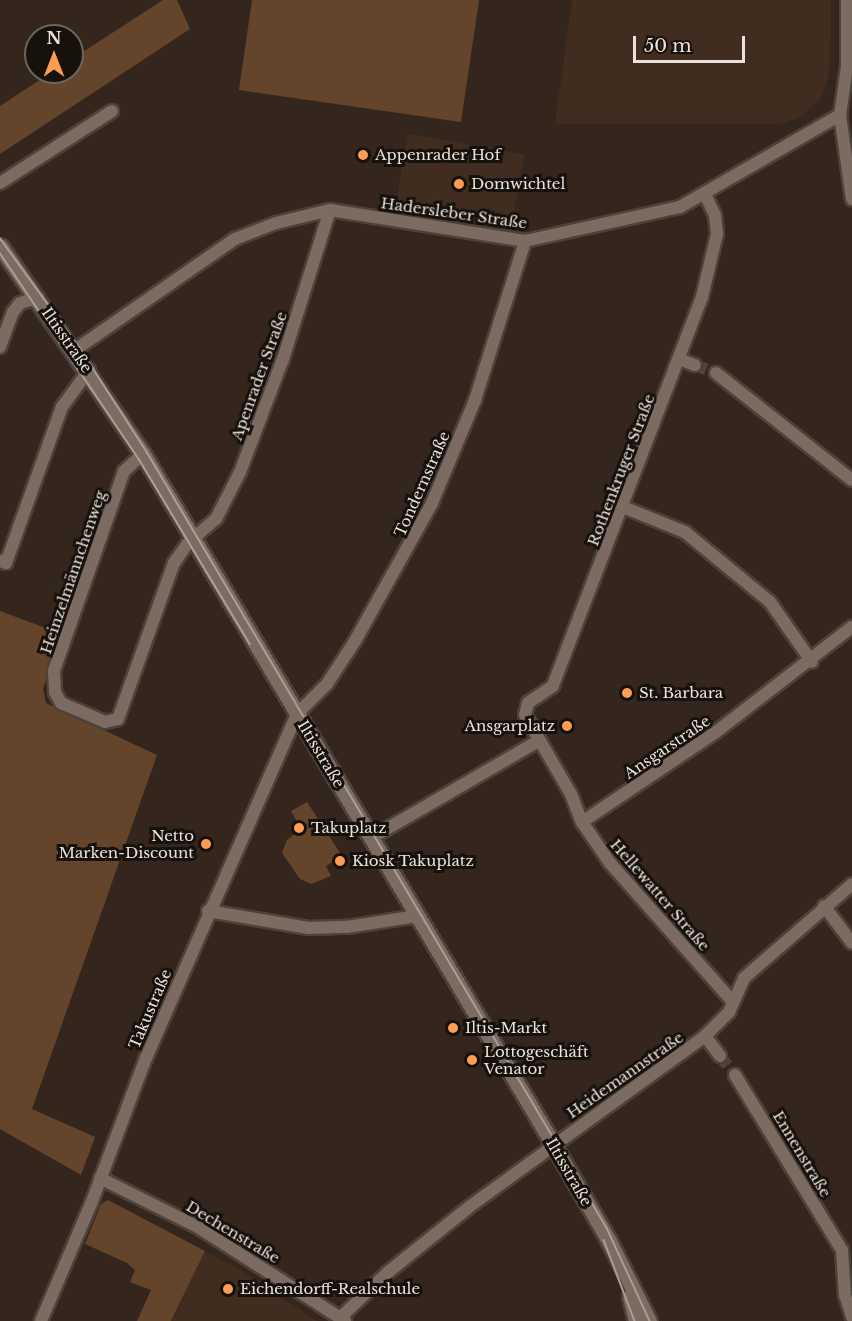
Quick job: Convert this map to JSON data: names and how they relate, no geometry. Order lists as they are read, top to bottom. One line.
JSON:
{"streets":{"street":["Hadersleber Straße","Iltisstraße","Apenrader Straße","Rothenkruger Straße","Tondernstraße","Heinzelmännchenweg","Ansgarstraße","Hellewatter Straße","Takustraße","Heidemannstraße","Ennenstraße","Dechenstraße"]},"crossings":[["Hadersleber Straße","Iltisstraße"],["Hadersleber Straße","Apenrader Straße"],["Hadersleber Straße","Rothenkruger Straße"],["Hadersleber Straße","Tondernstraße"],["Iltisstraße","Apenrader Straße"],["Iltisstraße","Tondernstraße"],["Iltisstraße","Heinzelmännchenweg"],["Iltisstraße","Takustraße"],["Iltisstraße","Heidemannstraße"],["Apenrader Straße","Heinzelmännchenweg"],["Rothenkruger Straße","Hellewatter Straße"],["Tondernstraße","Takustraße"],["Ansgarstraße","Hellewatter Straße"],["Hellewatter Straße","Heidemannstraße"],["Takustraße","Dechenstraße"],["Heidemannstraße","Dechenstraße"]],"places":["Appenrader Hof","Domwichtel","St. Barbara","Ansgarplatz","Takuplatz","Netto Marken-Discount","Kiosk Takuplatz","Iltis-Markt","Lottogeschäft Venator","Eichendorff-Realschule"],"scale_bar":"50 m","north":"top"}
